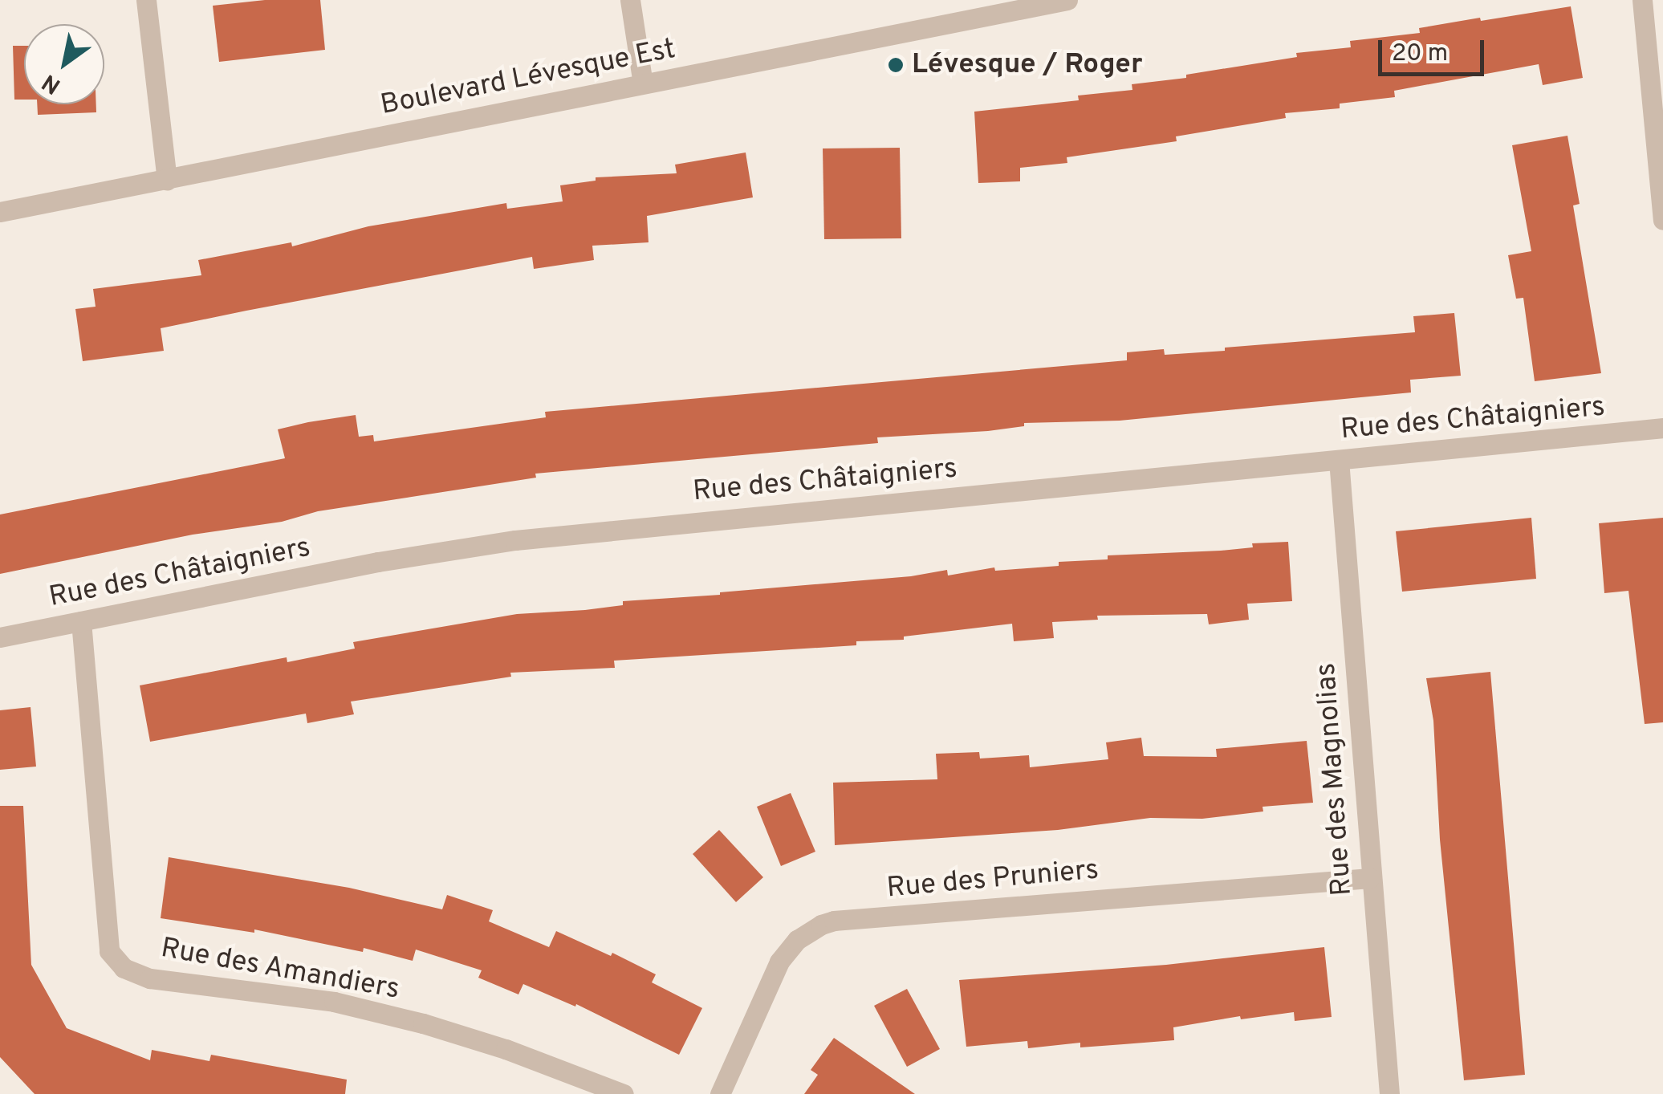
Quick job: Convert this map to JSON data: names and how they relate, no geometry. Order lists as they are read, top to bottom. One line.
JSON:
{"streets":{"street":["Boulevard Lévesque Est","Rue des Châtaigniers","Rue des Magnolias","Rue des Pruniers","Rue des Amandiers"]},"crossings":[["Rue des Châtaigniers","Rue des Magnolias"],["Rue des Châtaigniers","Rue des Amandiers"],["Rue des Magnolias","Rue des Pruniers"]],"places":["Lévesque / Roger"],"scale_bar":"20 m","north":"bottom left"}
